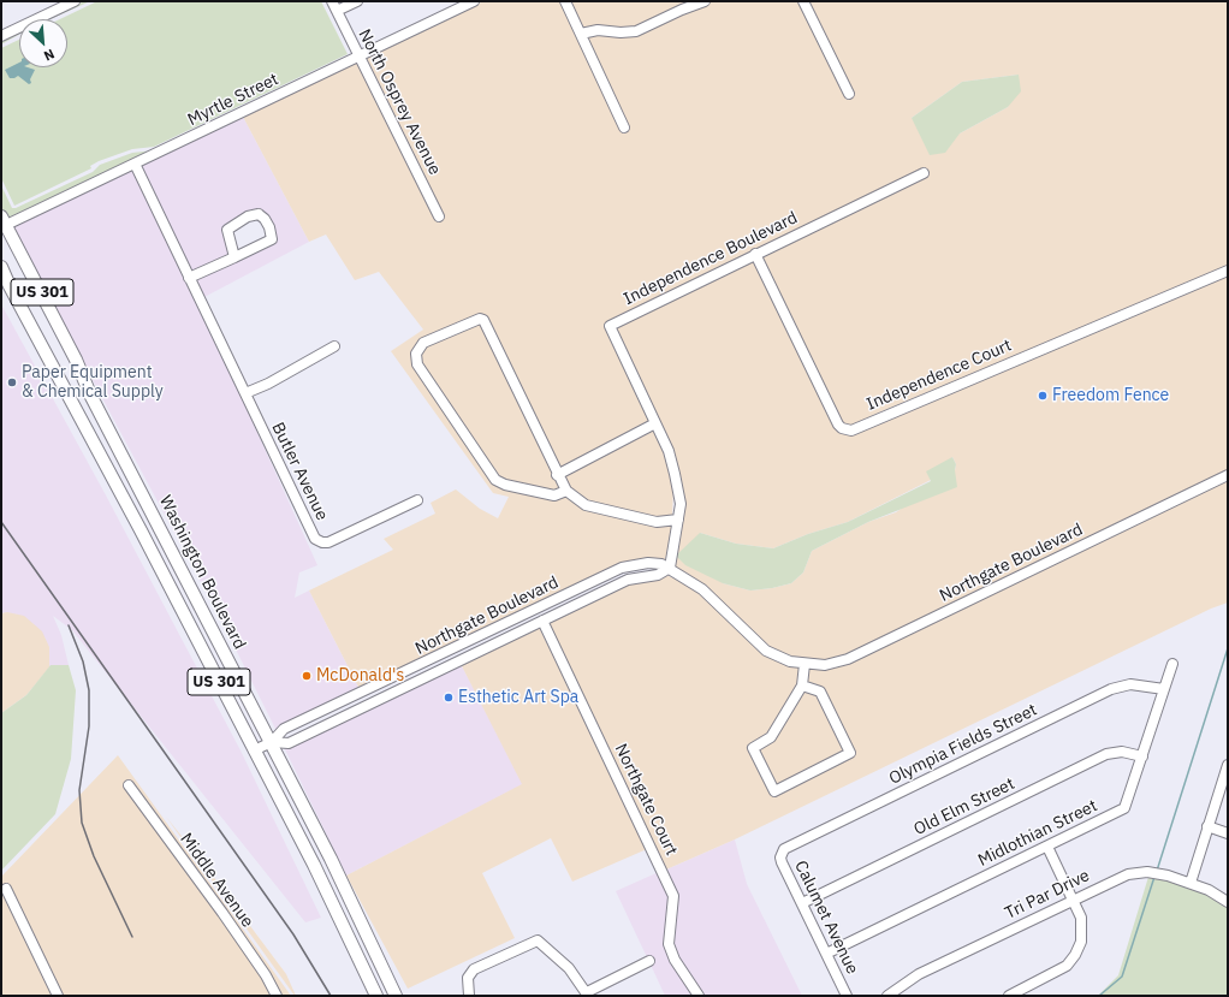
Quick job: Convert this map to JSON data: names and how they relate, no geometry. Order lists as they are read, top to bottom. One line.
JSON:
{"streets":{"main road":["US 301","Washington Boulevard"],"street":["Myrtle Street","North Osprey Avenue","Independence Boulevard","Independence Court","Butler Avenue","Northgate Boulevard","Olympia Fields Street","Northgate Court","Old Elm Street","Midlothian Street","Middle Avenue","Tri Par Drive","Calumet Avenue"]},"crossings":[["Myrtle Street","North Osprey Avenue"],["Myrtle Street","Butler Avenue"],["Myrtle Street","Washington Boulevard"],["Independence Boulevard","Independence Court"],["Independence Boulevard","Northgate Boulevard"],["Northgate Boulevard","Washington Boulevard"],["Northgate Boulevard","Northgate Court"],["Olympia Fields Street","Midlothian Street"],["Olympia Fields Street","Calumet Avenue"],["Old Elm Street","Midlothian Street"],["Old Elm Street","Calumet Avenue"],["Midlothian Street","Calumet Avenue"]],"places":["Paper Equipment & Chemical Supply","Freedom Fence","McDonald's","Esthetic Art Spa"],"north":"bottom right"}
